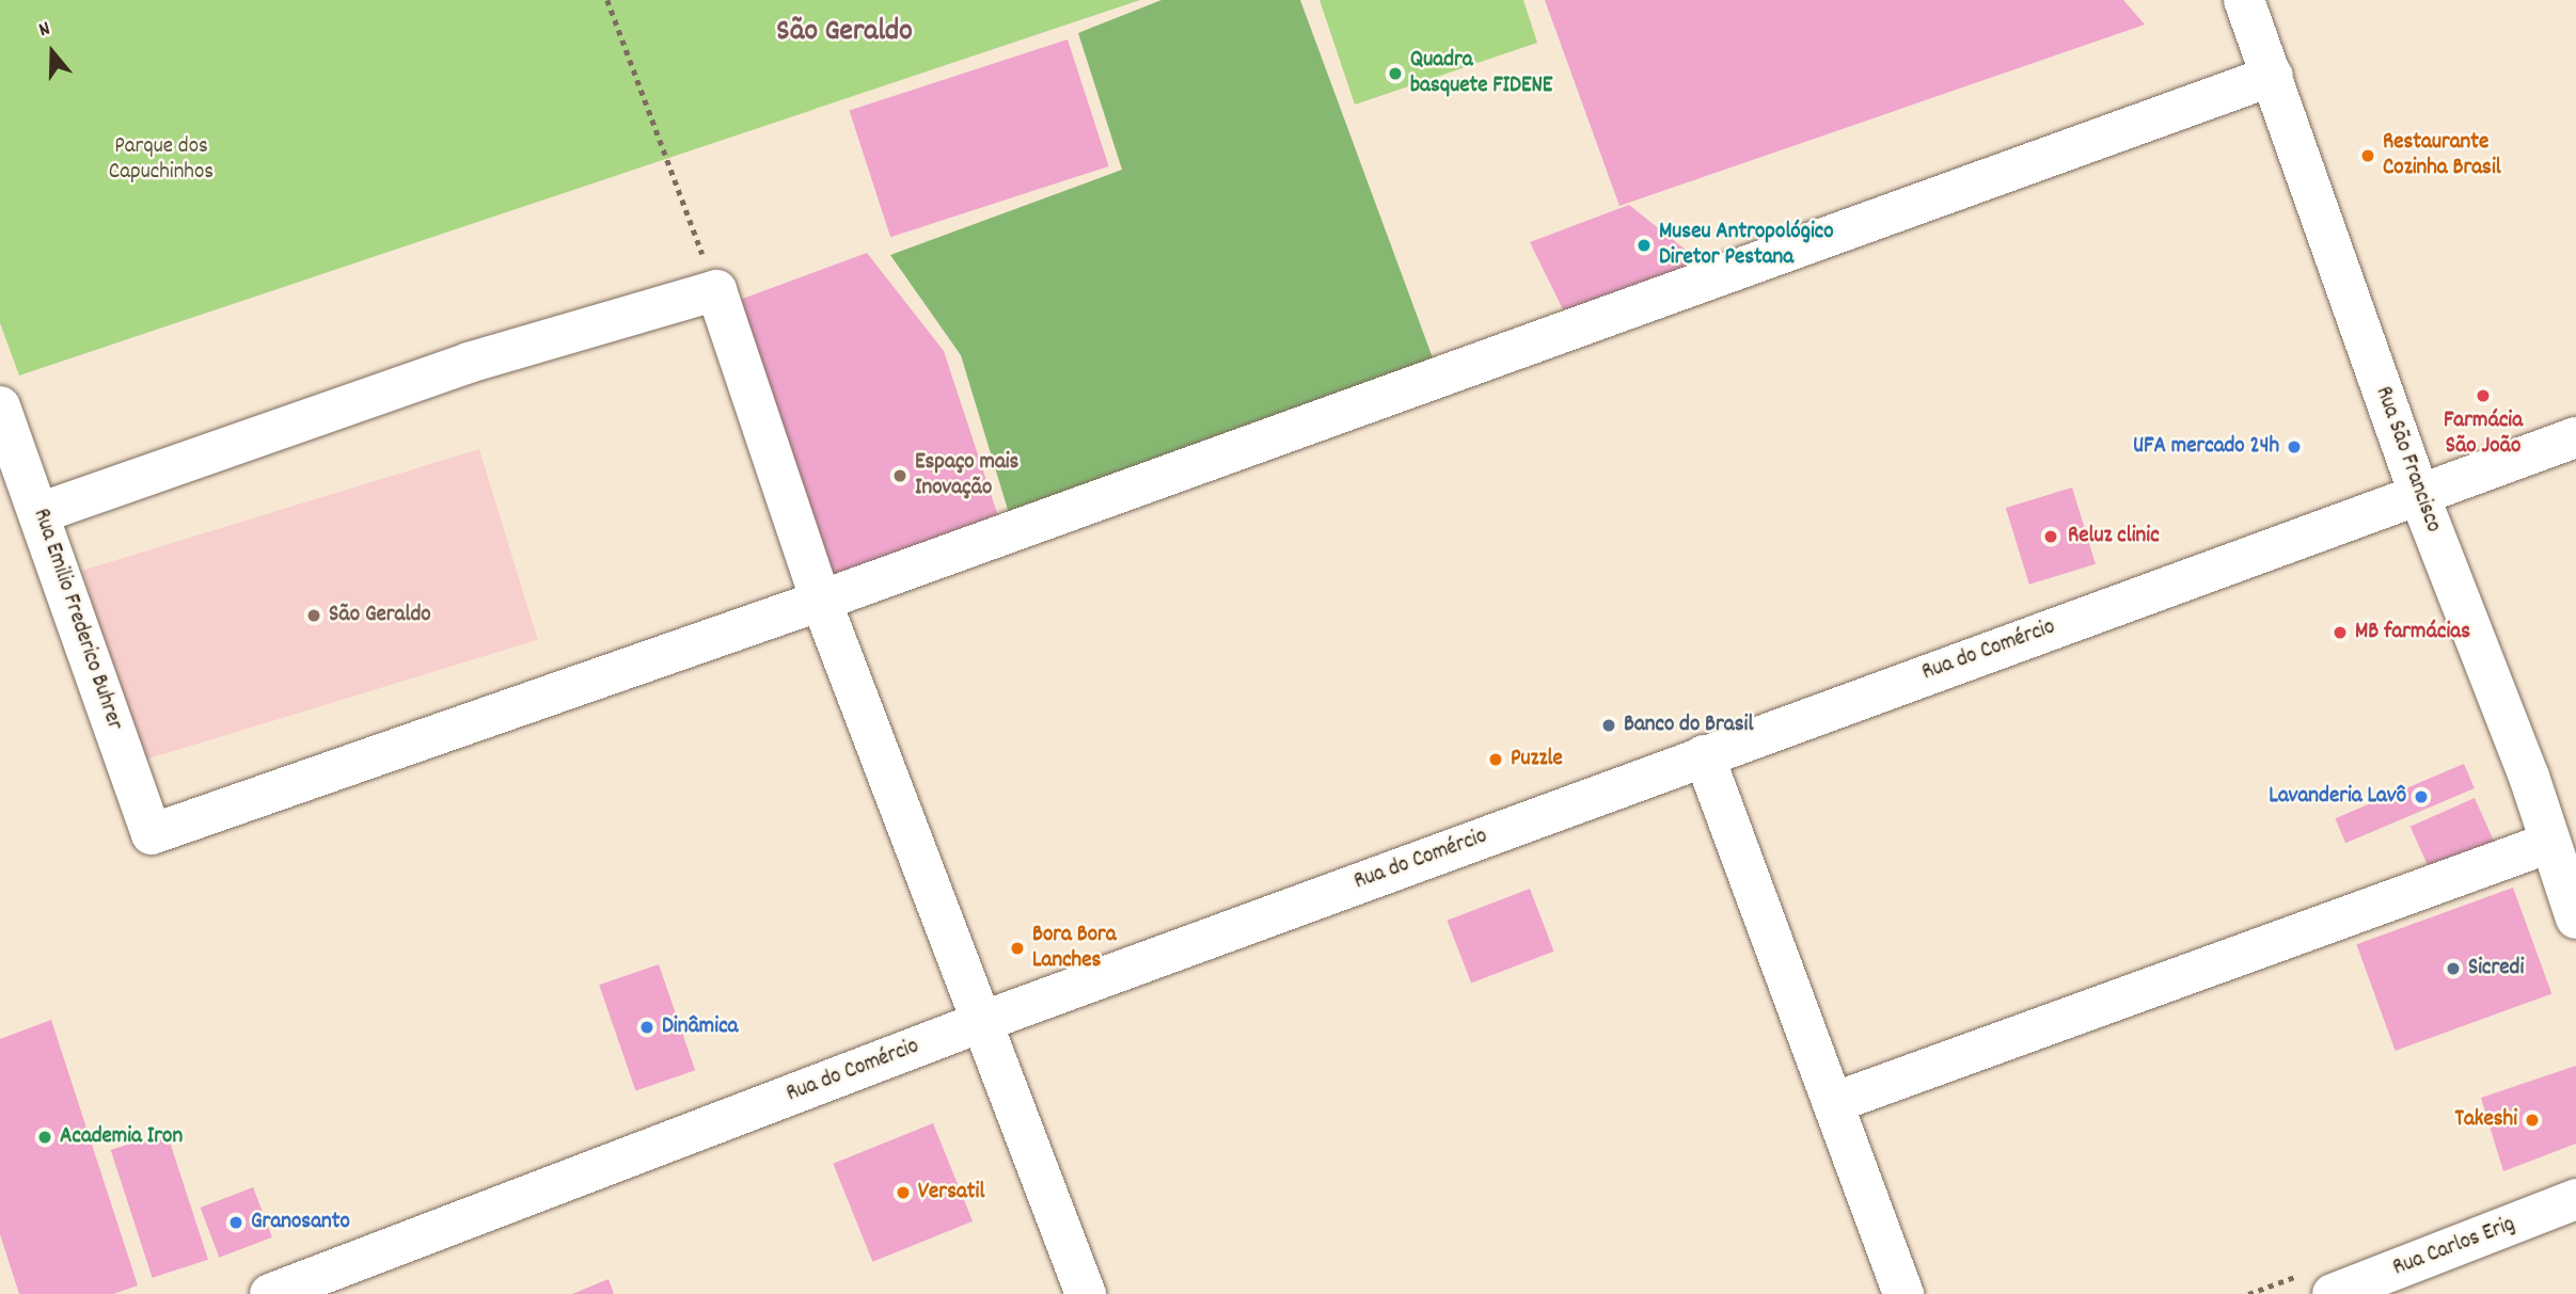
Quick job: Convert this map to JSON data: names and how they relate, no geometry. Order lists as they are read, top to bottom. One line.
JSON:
{"streets":{"street":["Rua São Francisco","Rua Emilio Frederico Buhrer","Rua do Comércio","Rua Carlos Erig"]},"crossings":[["Rua São Francisco","Rua do Comércio"]],"districts":["São Geraldo"],"parks":["Parque dos Capuchinhos"],"places":["Quadra basquete FIDENE","Restaurante Cozinha Brasil","Museu Antropológico Diretor Pestana","Farmácia São João","UFA mercado 24h","Espaço mais Inovação","Reluz clinic","São Geraldo","MB farmácias","Banco do Brasil","Puzzle","Lavanderia Lavô","Bora Bora Lanches","Sicredi","Dinâmica","Takeshi","Academia Iron","Versatil","Granosanto"],"north":"top"}
